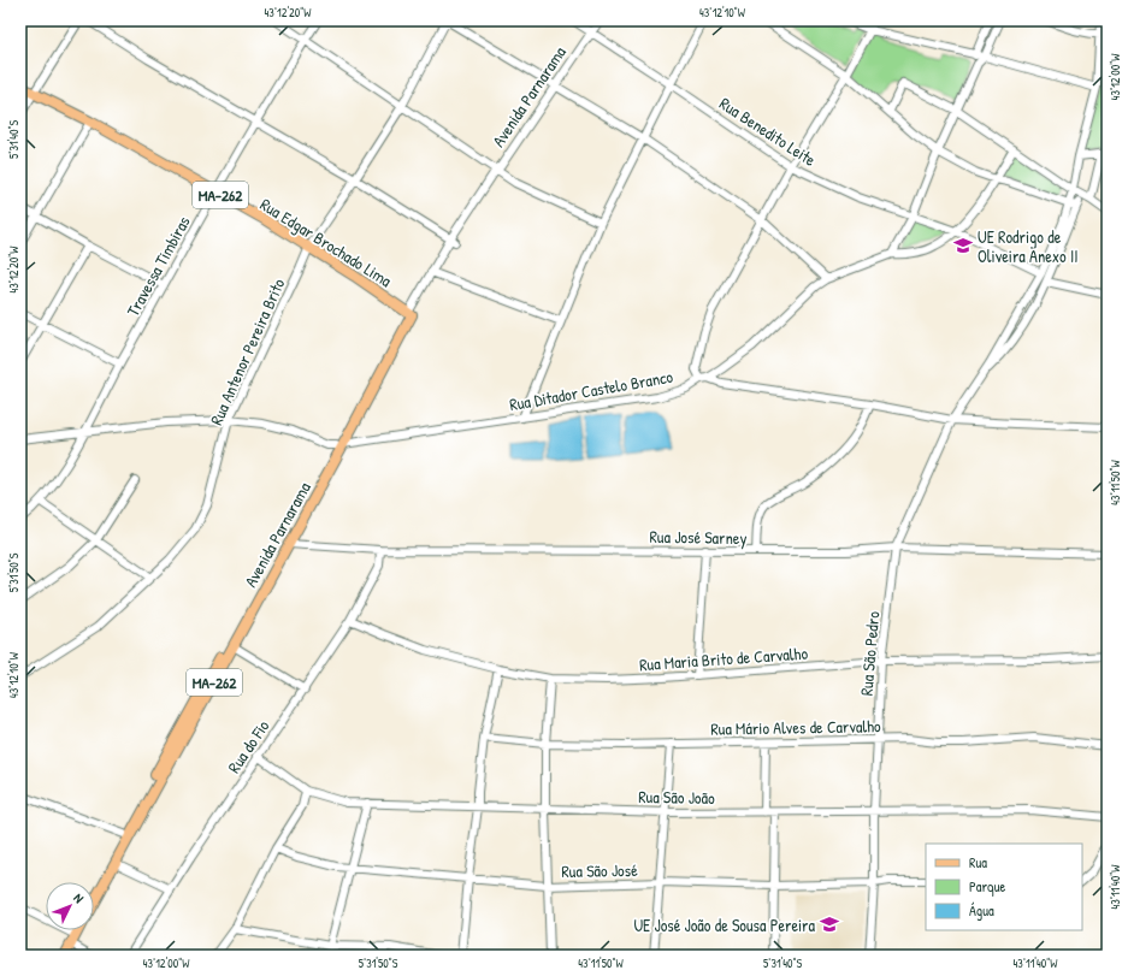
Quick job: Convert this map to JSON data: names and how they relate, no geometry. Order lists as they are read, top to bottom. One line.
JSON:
{"streets":{"main road":["Avenida Parnarama","MA-262","Rua Edgar Brochado Lima"],"street":["Rua Benedito Leite","Travessa Timbiras","Rua Antenor Pereira Brito","Rua Ditador Castelo Branco","Rua José Sarney","Rua São Pedro","Rua Maria Brito de Carvalho","Rua Mário Alves de Carvalho","Rua do Fio","Rua São João","Rua São José"]},"crossings":[["Avenida Parnarama","Rua Benedito Leite"],["Avenida Parnarama","Rua Edgar Brochado Lima"],["Avenida Parnarama","Rua Ditador Castelo Branco"],["Avenida Parnarama","Rua José Sarney"],["Rua Benedito Leite","Rua Ditador Castelo Branco"],["Rua Benedito Leite","Rua São Pedro"],["Rua Edgar Brochado Lima","Travessa Timbiras"],["Rua Edgar Brochado Lima","Rua Antenor Pereira Brito"],["Rua José Sarney","Rua São Pedro"],["Rua José Sarney","Rua do Fio"],["Rua São Pedro","Rua Maria Brito de Carvalho"],["Rua São Pedro","Rua Mário Alves de Carvalho"],["Rua São Pedro","Rua São João"],["Rua São Pedro","Rua São José"],["Rua Maria Brito de Carvalho","Rua do Fio"],["Rua do Fio","Rua São João"]],"places":{"school or university":["UE Rodrigo de Oliveira Anexo II","UE José João de Sousa Pereira"]},"legend":["Rua","Parque","Água"],"north":"top right","coordinates":["43°12'20\"W","43°12'10\"W","43°12'00\"W","5°31'40\"S","43°11'50\"W","5°31'50\"S","43°11'40\"W"]}
